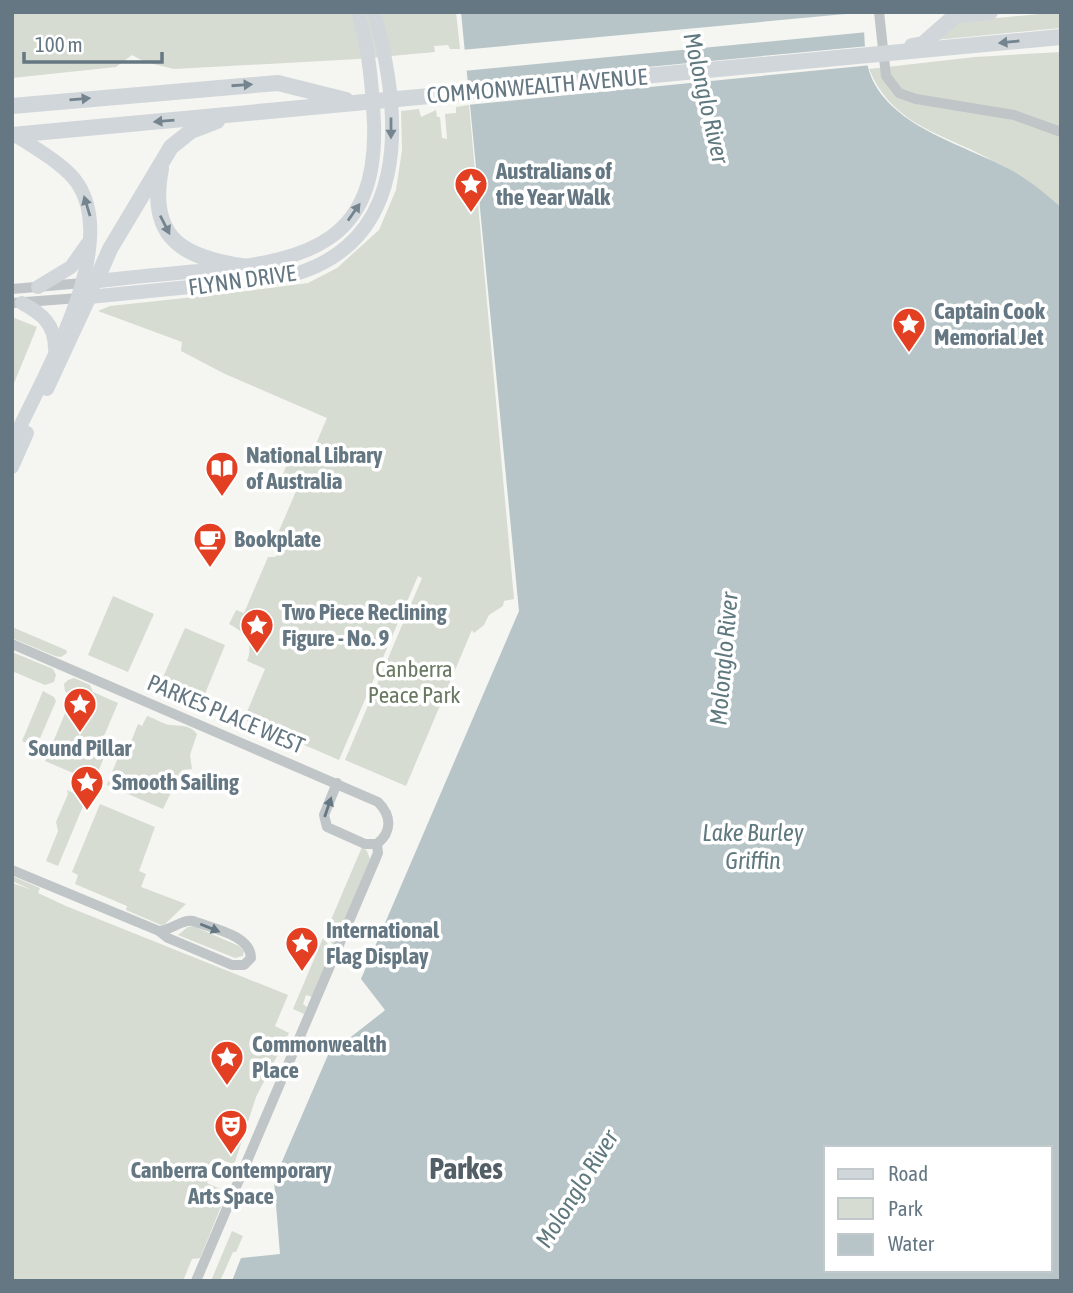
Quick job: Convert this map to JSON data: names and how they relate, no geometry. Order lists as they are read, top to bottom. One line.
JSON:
{"streets":{"highway":["COMMONWEALTH AVENUE"],"main road":["FLYNN DRIVE"],"street":["PARKES PLACE WEST"]},"districts":["Parkes"],"water":["Molonglo River","Lake Burley Griffin"],"parks":["Canberra Peace Park"],"places":{"place":["Australians of the Year Walk","Captain Cook Memorial Jet","Two Piece Reclining Figure - No. 9","Sound Pillar","Smooth Sailing","International Flag Display","Commonwealth Place"],"library":["National Library of Australia"],"cafe":["Bookplate"],"theatre":["Canberra Contemporary Arts Space"]},"legend":["Road","Park","Water"],"scale_bar":"100 m"}
